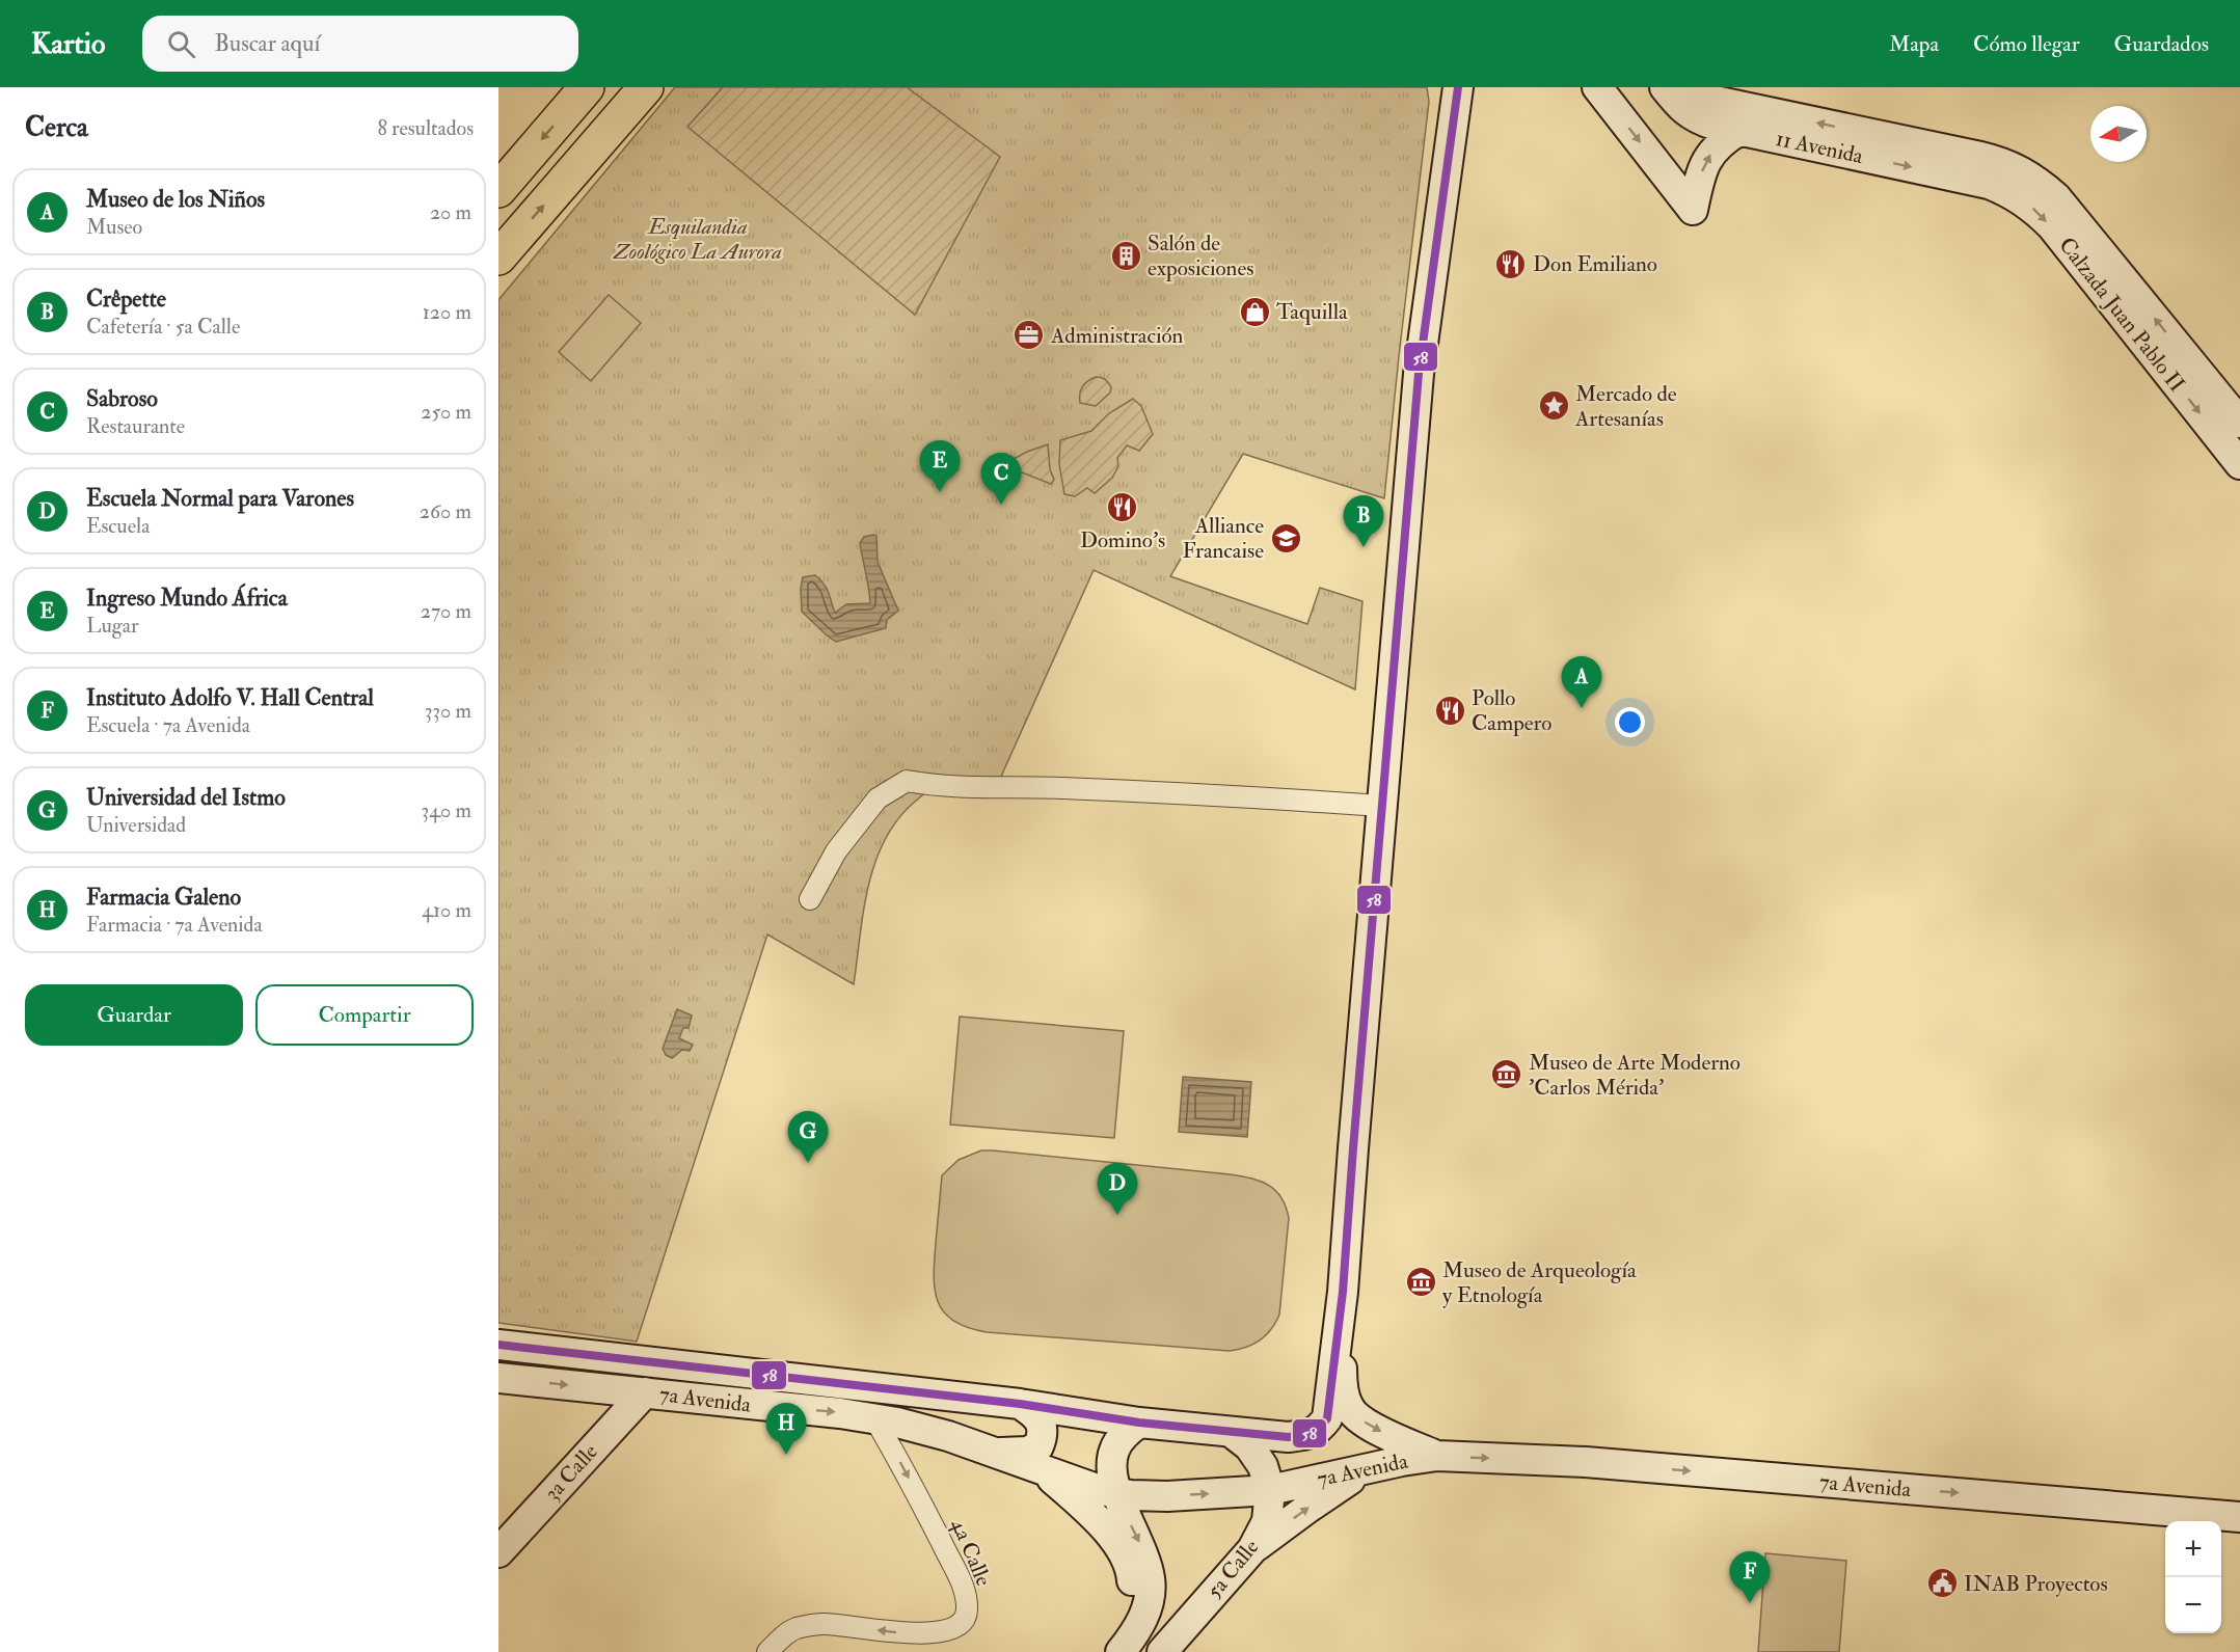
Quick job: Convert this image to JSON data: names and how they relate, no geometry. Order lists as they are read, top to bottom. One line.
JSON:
{"streets":{"main road":["11 Avenida","Calzada Juan Pablo II","7a Avenida","3a Calle","5a Calle"],"street":["4a Calle"]},"crossings":[["11 Avenida","Calzada Juan Pablo II"],["7a Avenida","3a Calle"],["7a Avenida","4a Calle"],["7a Avenida","5a Calle"]],"parks":["Esquilandia Zoológico La Aurora"],"places":{"building":["Salón de exposiciones"],"restaurant":["Don Emiliano","Domino's","Pollo Campero"],"shop":["Taquilla"],"office":["Administración"],"place":["Mercado de Artesanías"],"school or university":["Alliance Francaise"],"museum":["Museo de Arte Moderno 'Carlos Mérida'","Museo de Arqueología y Etnología"],"public building":["INAB Proyectos"]},"lines":["transit line 58"],"north":"left","page":{"header":"Kartio","search":"Buscar aquí","nav":["Mapa","Cómo llegar","Guardados"],"heading":["Cerca","8 resultados"],"list":[{"mark":"A","name":"Museo de los Niños","note":"Museo","value":"20 m"},{"mark":"B","name":"Crêpette","note":"Cafetería · 5a Calle","value":"120 m"},{"mark":"C","name":"Sabroso","note":"Restaurante","value":"250 m"},{"mark":"D","name":"Escuela Normal para Varones","note":"Escuela","value":"260 m"},{"mark":"E","name":"Ingreso Mundo África","note":"Lugar","value":"270 m"},{"mark":"F","name":"Instituto Adolfo V. Hall Central","note":"Escuela · 7a Avenida","value":"330 m"},{"mark":"G","name":"Universidad del Istmo","note":"Universidad","value":"340 m"},{"mark":"H","name":"Farmacia Galeno","note":"Farmacia · 7a Avenida","value":"410 m"}],"pins":["E","C","B","A","G","D","H","F"],"buttons":["Guardar","Compartir"],"map_buttons":["+","−"]}}
